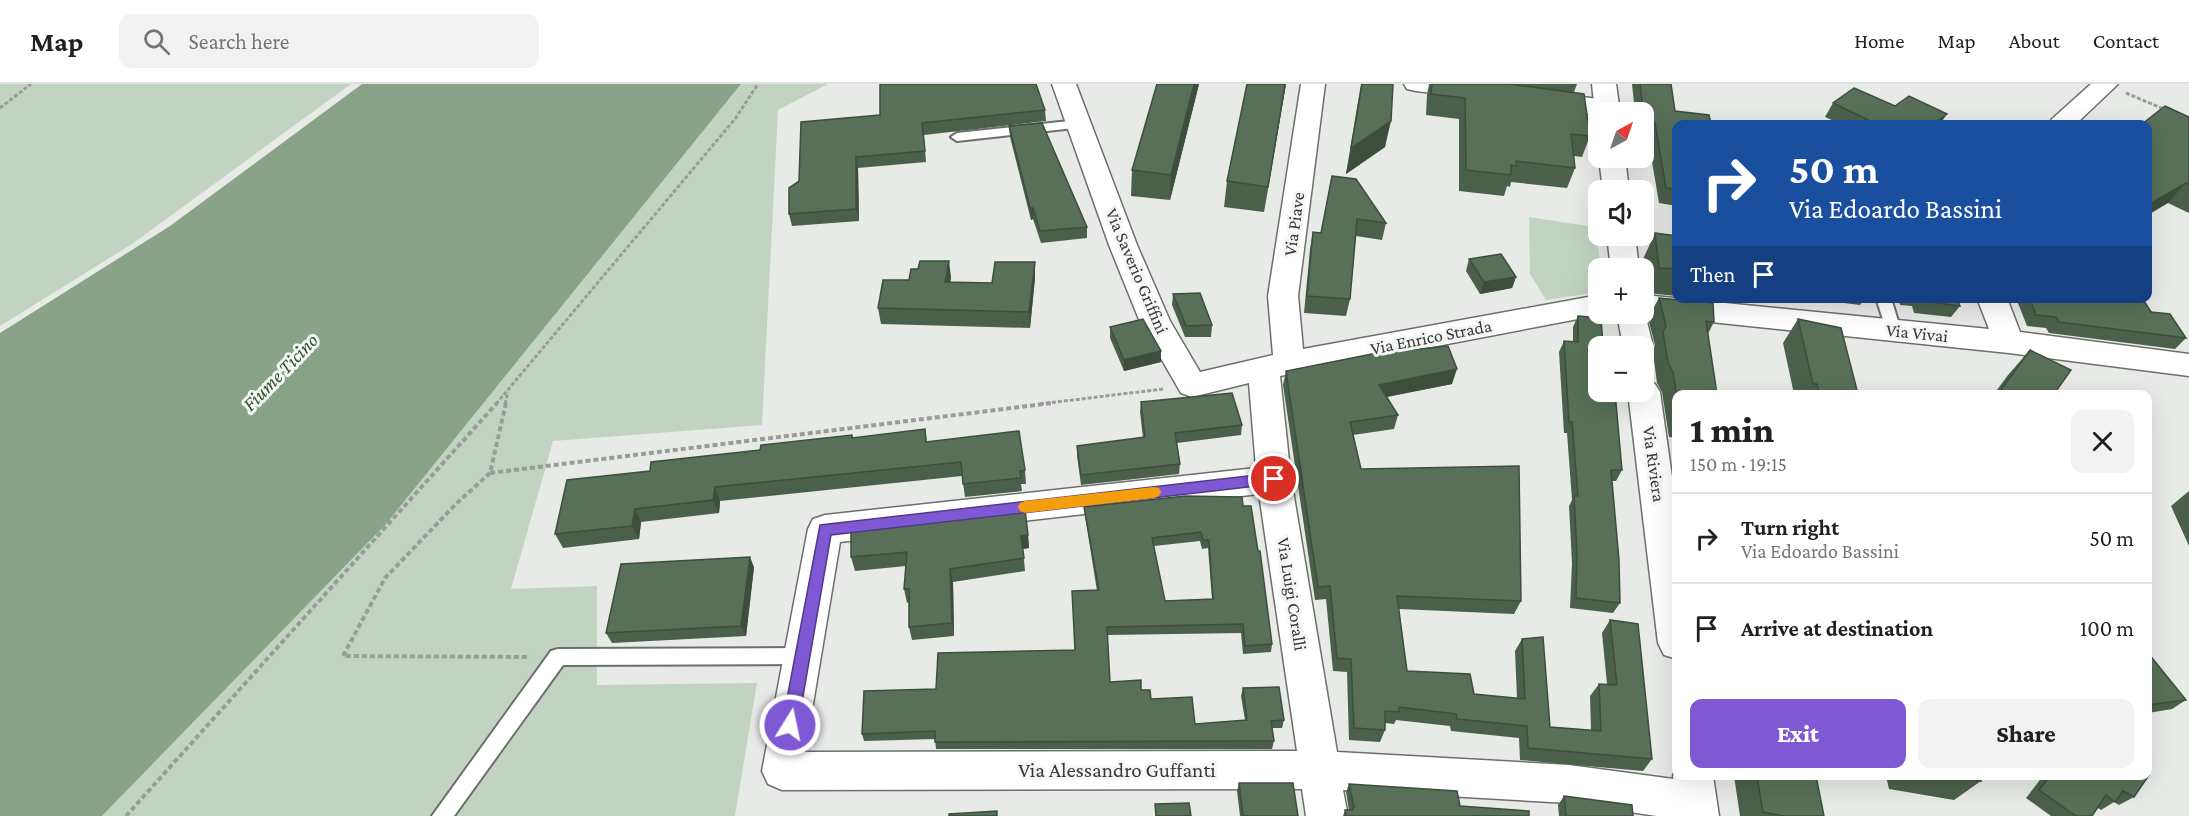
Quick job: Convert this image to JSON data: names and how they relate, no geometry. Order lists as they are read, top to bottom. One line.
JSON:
{"streets":{"street":["Via Piave","Via Saverio Griffini","Via Vivai","Via Enrico Strada","Via Riviera","Via Luigi Coralli","Via Alessandro Guffanti"]},"crossings":[["Via Piave","Via Enrico Strada"],["Via Piave","Via Luigi Coralli"],["Via Enrico Strada","Via Luigi Coralli"],["Via Luigi Coralli","Via Alessandro Guffanti"]],"water":["Fiume Ticino"],"north":"top right","page":{"header":"Map","search":"Search here","nav":["Home","Map","About","Contact"],"map_buttons":["+","−"],"turn":["50 m","Via Edoardo Bassini"],"then":"Then","heading":["1 min","150 m · 19:15"],"list":[{"name":"Turn right","note":"Via Edoardo Bassini","value":"50 m"},{"name":"Arrive at destination","value":"100 m"}],"buttons":["Exit","Share"]}}
